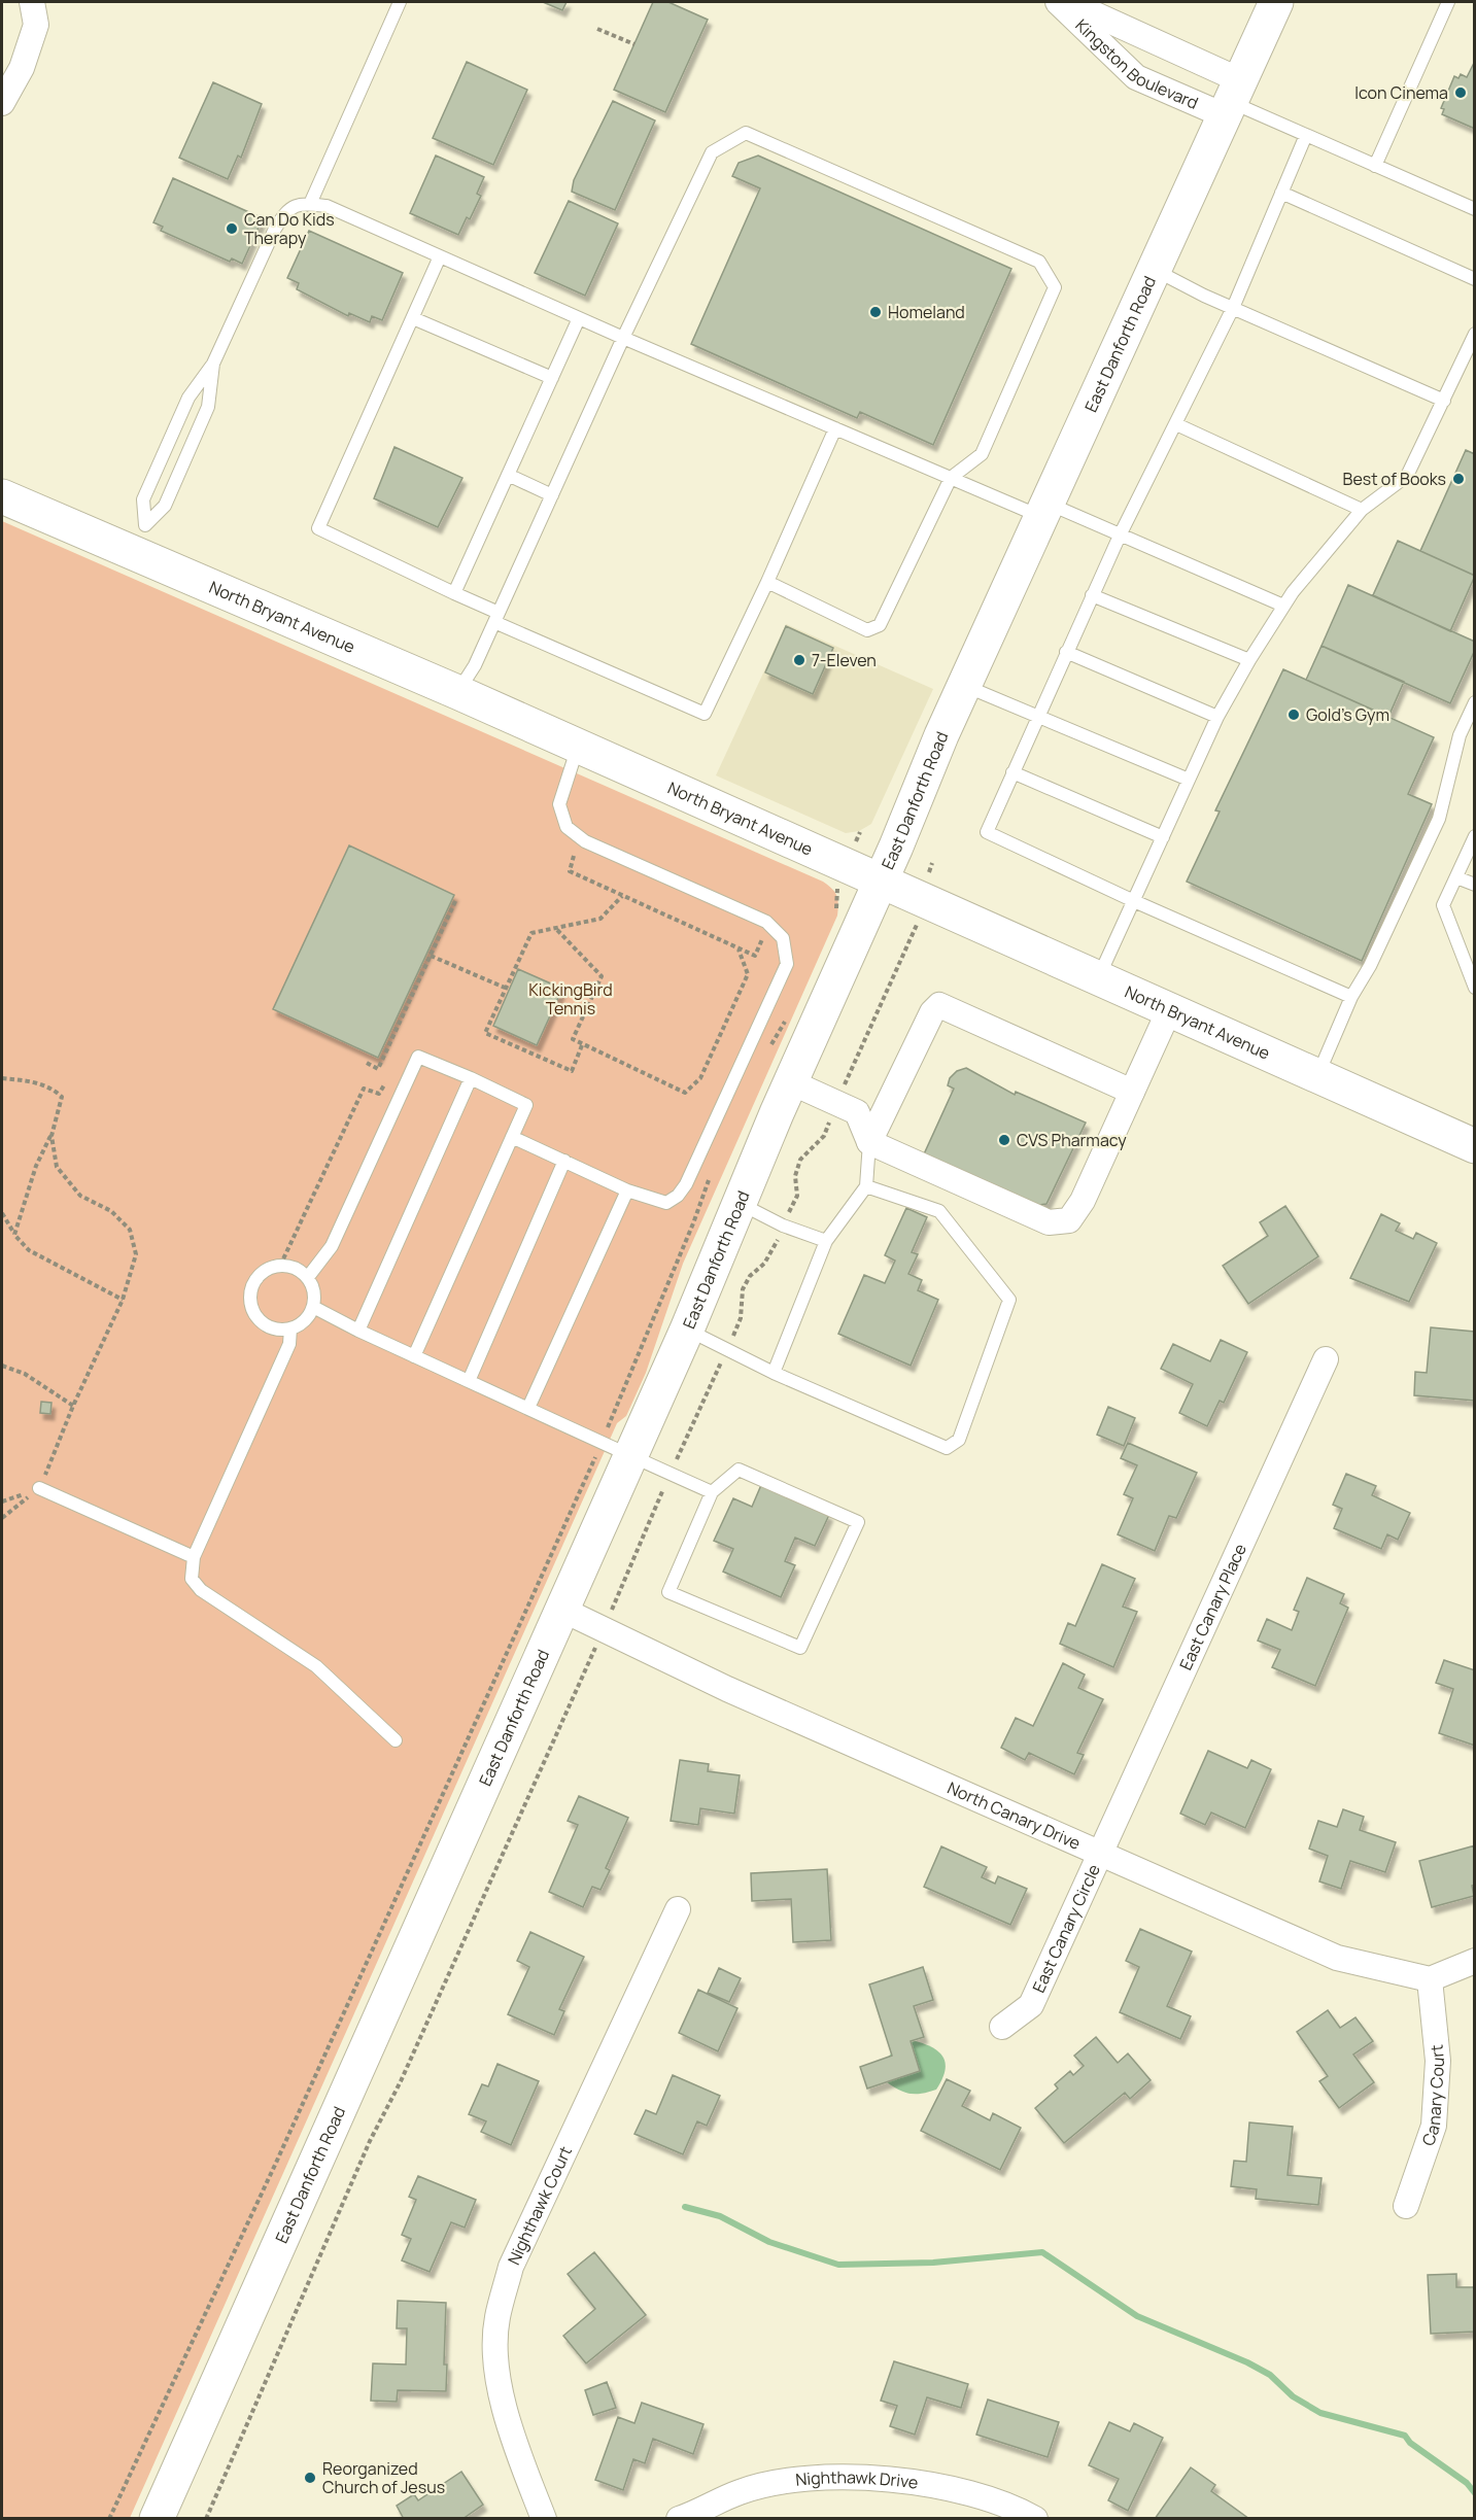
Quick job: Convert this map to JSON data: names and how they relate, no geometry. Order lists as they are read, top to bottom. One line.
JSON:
{"streets":{"street":["Kingston Boulevard","East Danforth Road","North Bryant Avenue","East Canary Place","North Canary Drive","East Canary Circle","Canary Court","Nighthawk Court","Nighthawk Drive"]},"crossings":[["Kingston Boulevard","East Danforth Road"],["East Danforth Road","North Bryant Avenue"],["East Danforth Road","North Canary Drive"],["East Canary Place","North Canary Drive"],["East Canary Place","East Canary Circle"],["North Canary Drive","East Canary Circle"],["North Canary Drive","Canary Court"]],"parks":["KickingBird Tennis"],"places":["Icon Cinema","Can Do Kids Therapy","Homeland","Best of Books","7-Eleven","Gold's Gym","CVS Pharmacy","Reorganized Church of Jesus"]}
